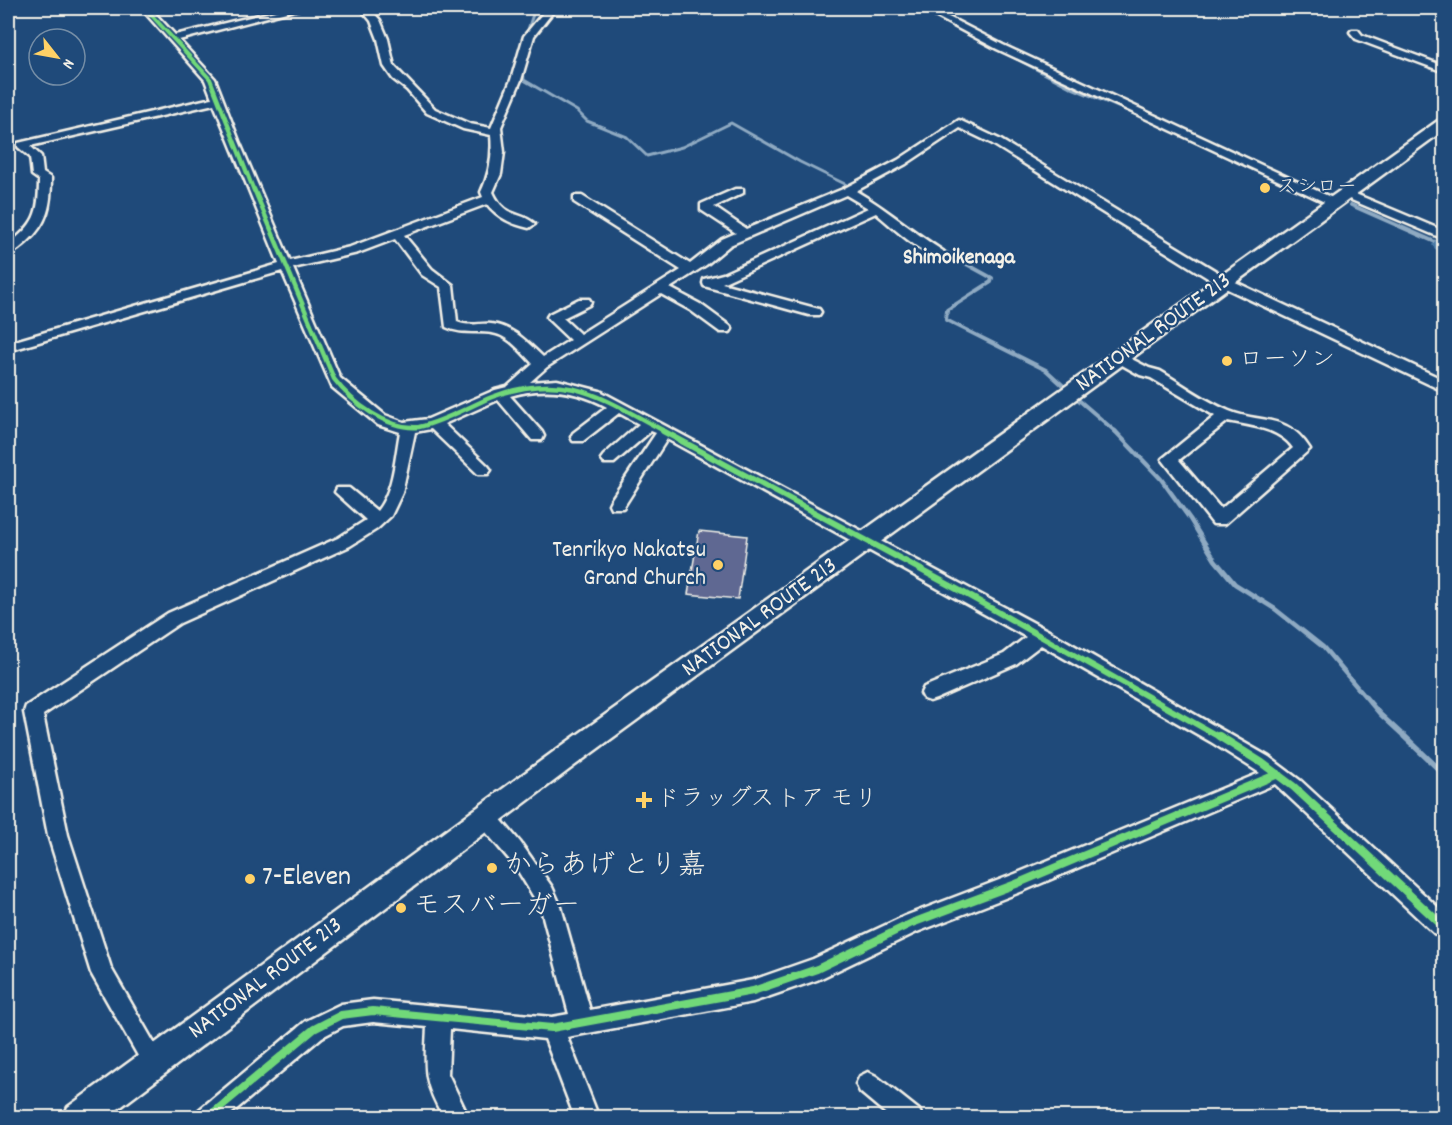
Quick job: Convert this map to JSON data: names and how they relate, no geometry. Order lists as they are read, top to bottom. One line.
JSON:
{"streets":{"highway":["NATIONAL ROUTE 213"]},"districts":["Shimoikenaga"],"places":{"other":["スシロー","ローソン","Tenrikyo Nakatsu Grand Church","からあげ とり嘉","7-Eleven","モスバーガー"],"health":["ドラッグストア モリ"]},"north":"bottom right"}
